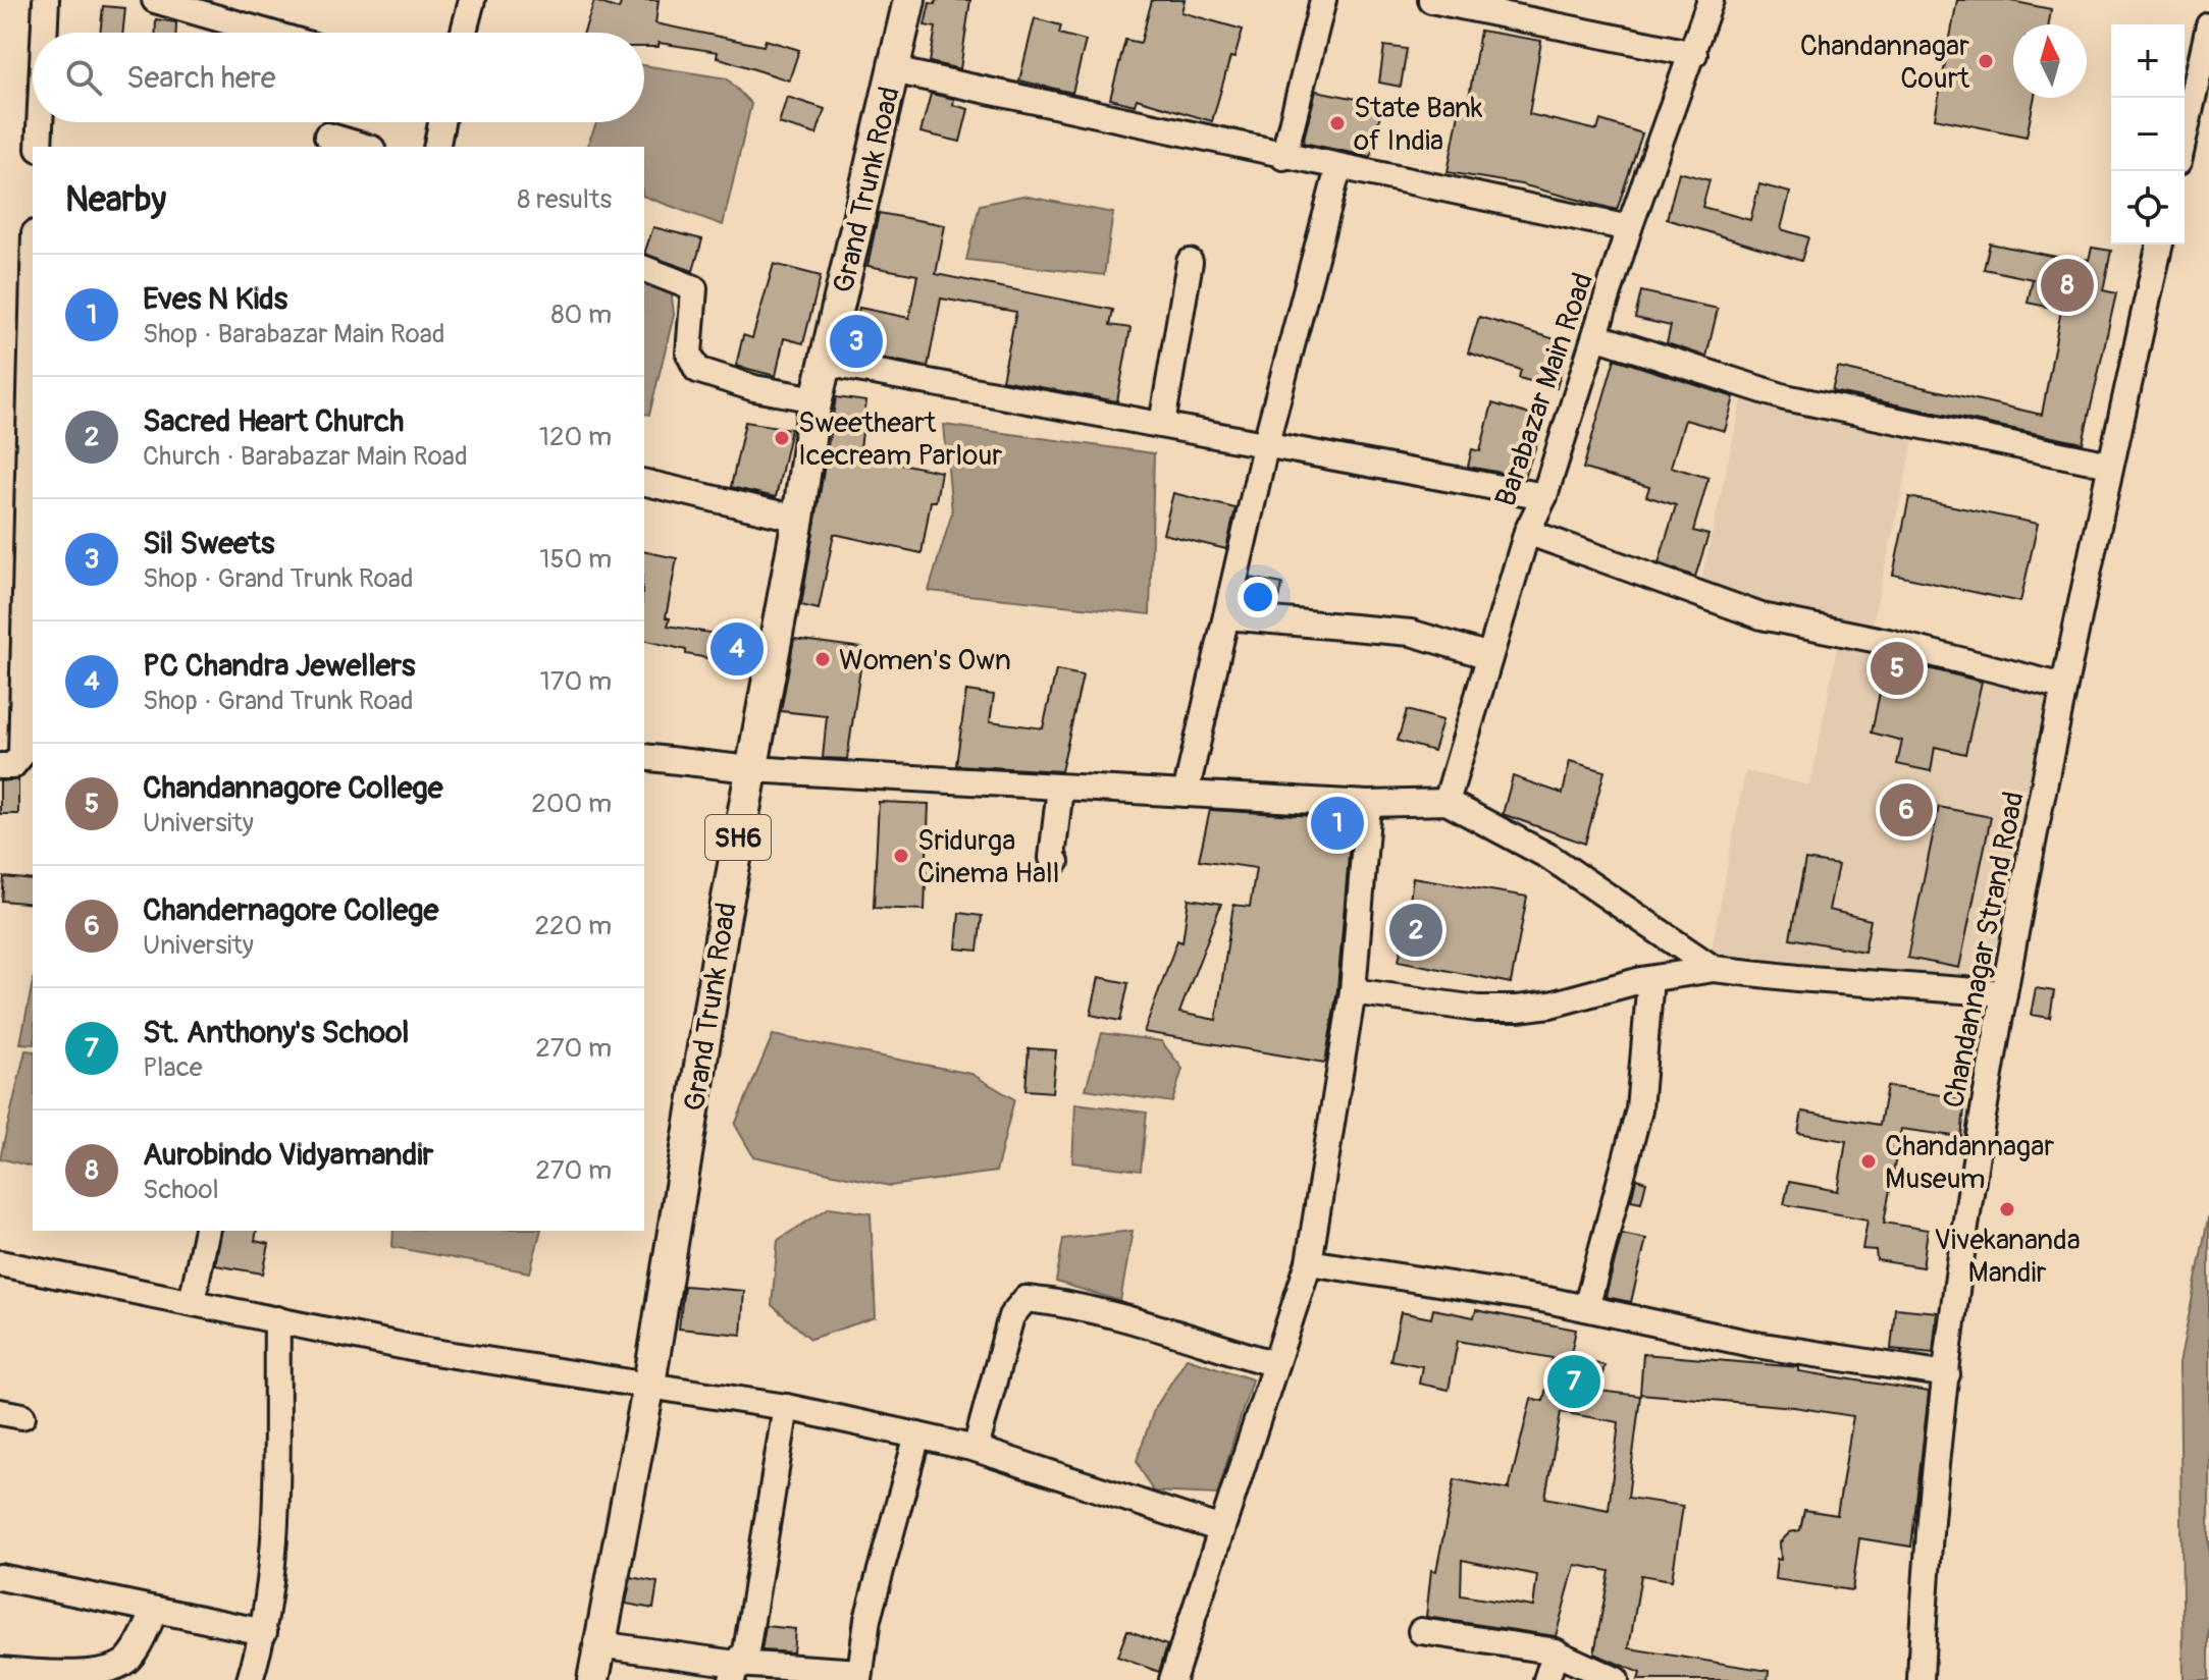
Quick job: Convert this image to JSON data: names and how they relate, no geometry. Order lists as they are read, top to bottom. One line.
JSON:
{"streets":{"main road":["Grand Trunk Road","SH6"],"street":["Barabazar Main Road","Chandannagar Strand Road"]},"places":["Chandannagar Court","State Bank of India","Sweetheart Icecream Parlour","Women's Own","Sridurga Cinema Hall","Chandannagar Museum","Vivekananda Mandir"],"north":"top","page":{"map_buttons":["+","−"],"search":"Search here","heading":["Nearby","8 results"],"list":[{"mark":"1","name":"Eves N Kids","note":"Shop · Barabazar Main Road","value":"80 m"},{"mark":"2","name":"Sacred Heart Church","note":"Church · Barabazar Main Road","value":"120 m"},{"mark":"3","name":"Sil Sweets","note":"Shop · Grand Trunk Road","value":"150 m"},{"mark":"4","name":"PC Chandra Jewellers","note":"Shop · Grand Trunk Road","value":"170 m"},{"mark":"5","name":"Chandannagore College","note":"University","value":"200 m"},{"mark":"6","name":"Chandernagore College","note":"University","value":"220 m"},{"mark":"7","name":"St. Anthony's School","note":"Place","value":"270 m"},{"mark":"8","name":"Aurobindo Vidyamandir","note":"School","value":"270 m"}],"pins":["8","3","4","5","6","1","2","7"]}}
